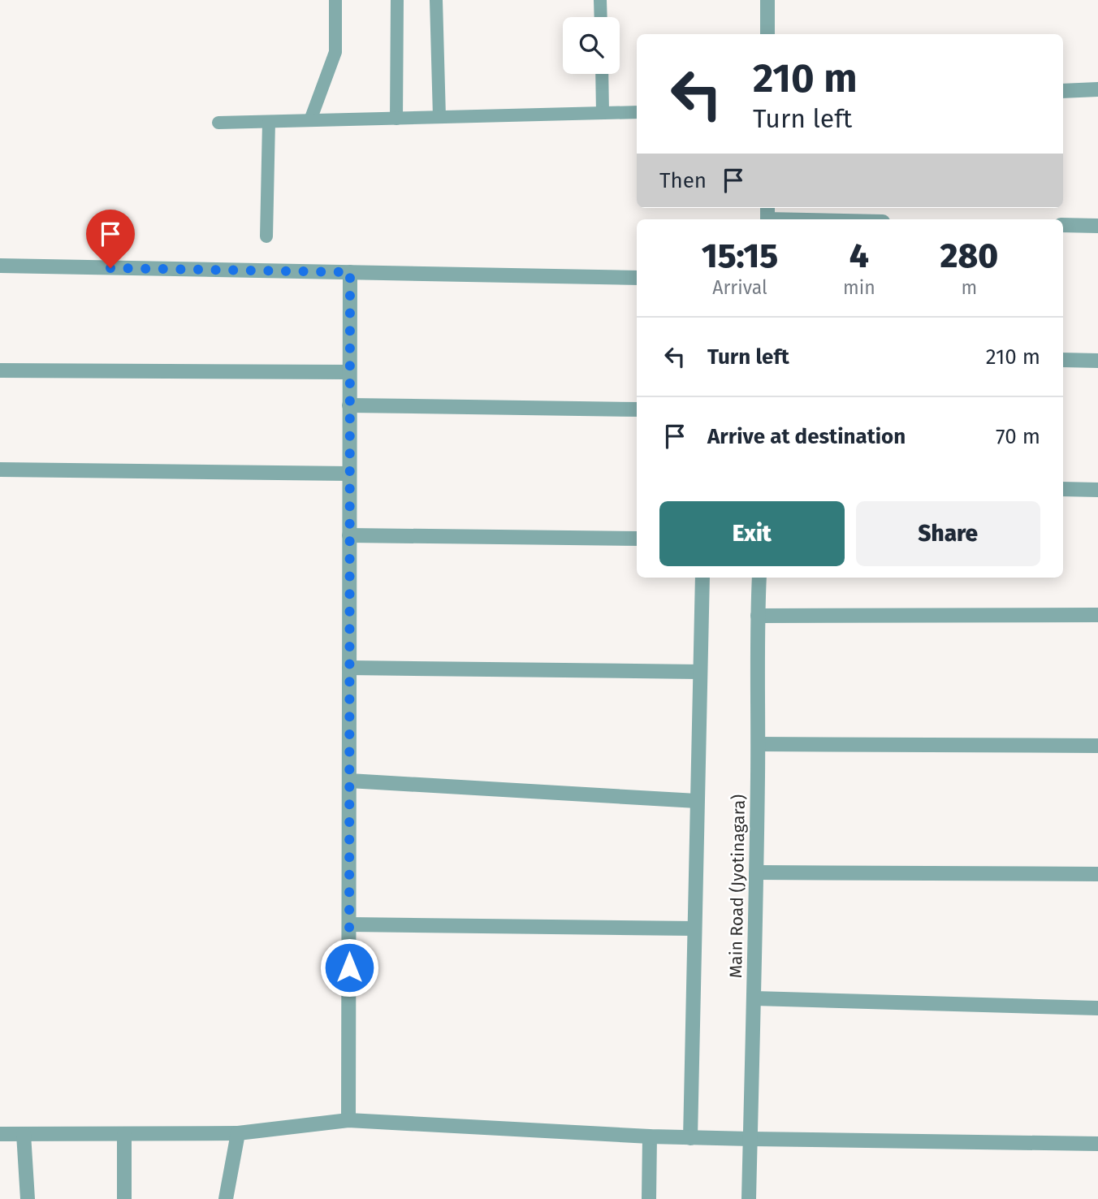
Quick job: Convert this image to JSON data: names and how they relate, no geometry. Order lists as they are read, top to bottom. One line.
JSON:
{"streets":{"street":["Main Road (Jyotinagara)"]},"page":{"turn":["210 m","Turn left"],"then":"Then","eta":["15:15","Arrival","4","min","280","m"],"list":[{"name":"Turn left","value":"210 m"},{"name":"Arrive at destination","value":"70 m"}],"buttons":["Exit","Share"]}}
